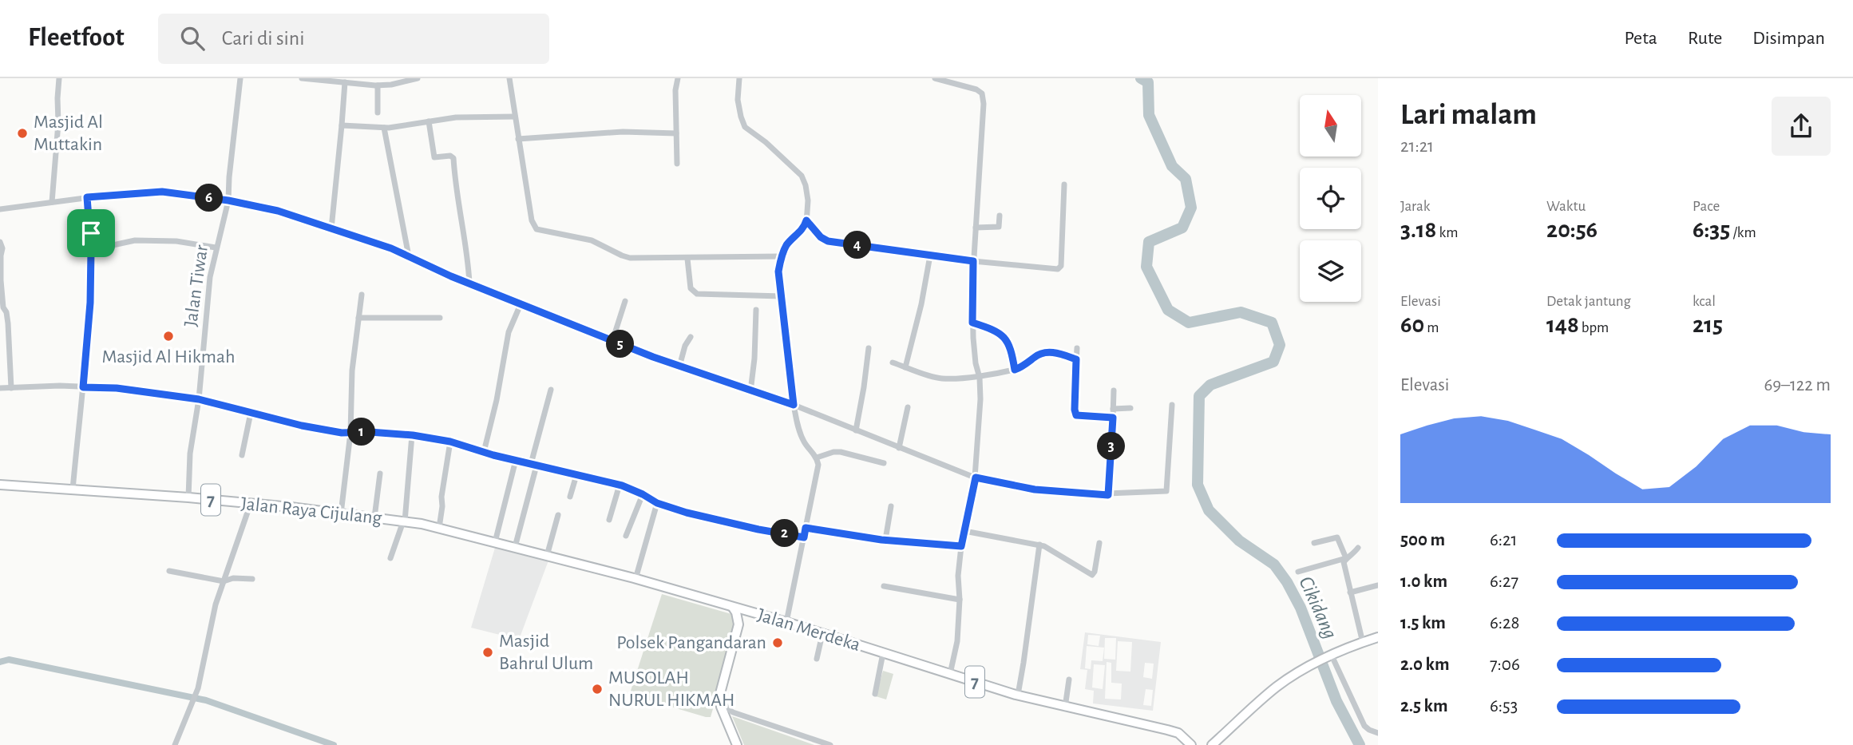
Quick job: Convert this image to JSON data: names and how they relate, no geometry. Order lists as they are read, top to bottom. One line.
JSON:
{"streets":{"highway":["7","Jalan Raya Cijulang","Jalan Merdeka"],"street":["Jalan Tiwar"]},"crossings":[["Jalan Tiwar","Jalan Raya Cijulang"],["Jalan Raya Cijulang","Jalan Merdeka"]],"water":["Cikidang"],"places":["Masjid Al Muttakin","Masjid Al Hikmah","Polsek Pangandaran","Masjid Bahrul Ulum","MUSOLAH NURUL HIKMAH"],"north":"top","page":{"header":"Fleetfoot","search":"Cari di sini","nav":["Peta","Rute","Disimpan"],"heading":["Lari malam","21:21"],"stats":[["Jarak","3.18 km"],["Waktu","20:56"],["Pace","6:35 /km"],["Elevasi","60 m"],["Detak jantung","148 bpm"],["kcal","215"]],"pins":["6","4","5","1","3","2"],"chart":["Elevasi","69–122 m"],"list":[{"name":"500 m","note":"6:21"},{"name":"1.0 km","note":"6:27"},{"name":"1.5 km","note":"6:28"},{"name":"2.0 km","note":"7:06"},{"name":"2.5 km","note":"6:53"}]}}
